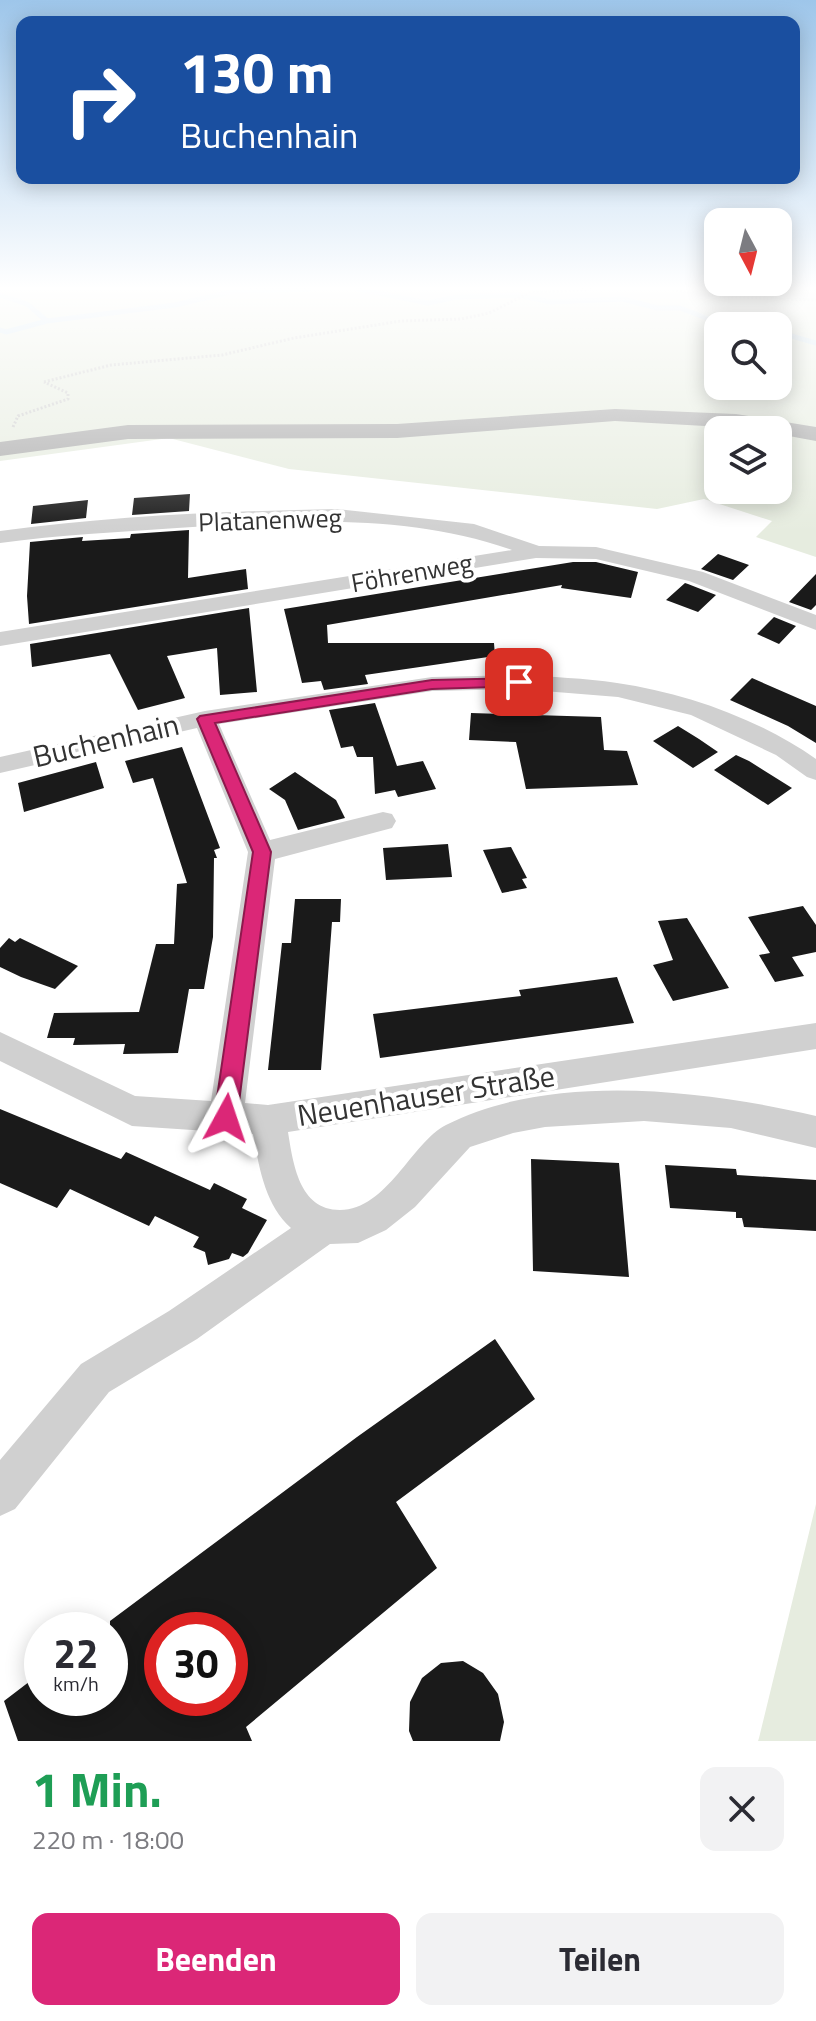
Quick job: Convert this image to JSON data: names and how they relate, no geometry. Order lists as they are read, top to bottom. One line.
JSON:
{"streets":{"street":["Platanenweg","Föhrenweg","Buchenhain","Neuenhauser Straße"]},"crossings":[["Platanenweg","Föhrenweg"]],"north":"bottom","page":{"turn":["130 m","Buchenhain"],"speed":"22 km/h","limit":"30","heading":["1 Min.","220 m · 18:00"],"buttons":["Beenden","Teilen"]}}
